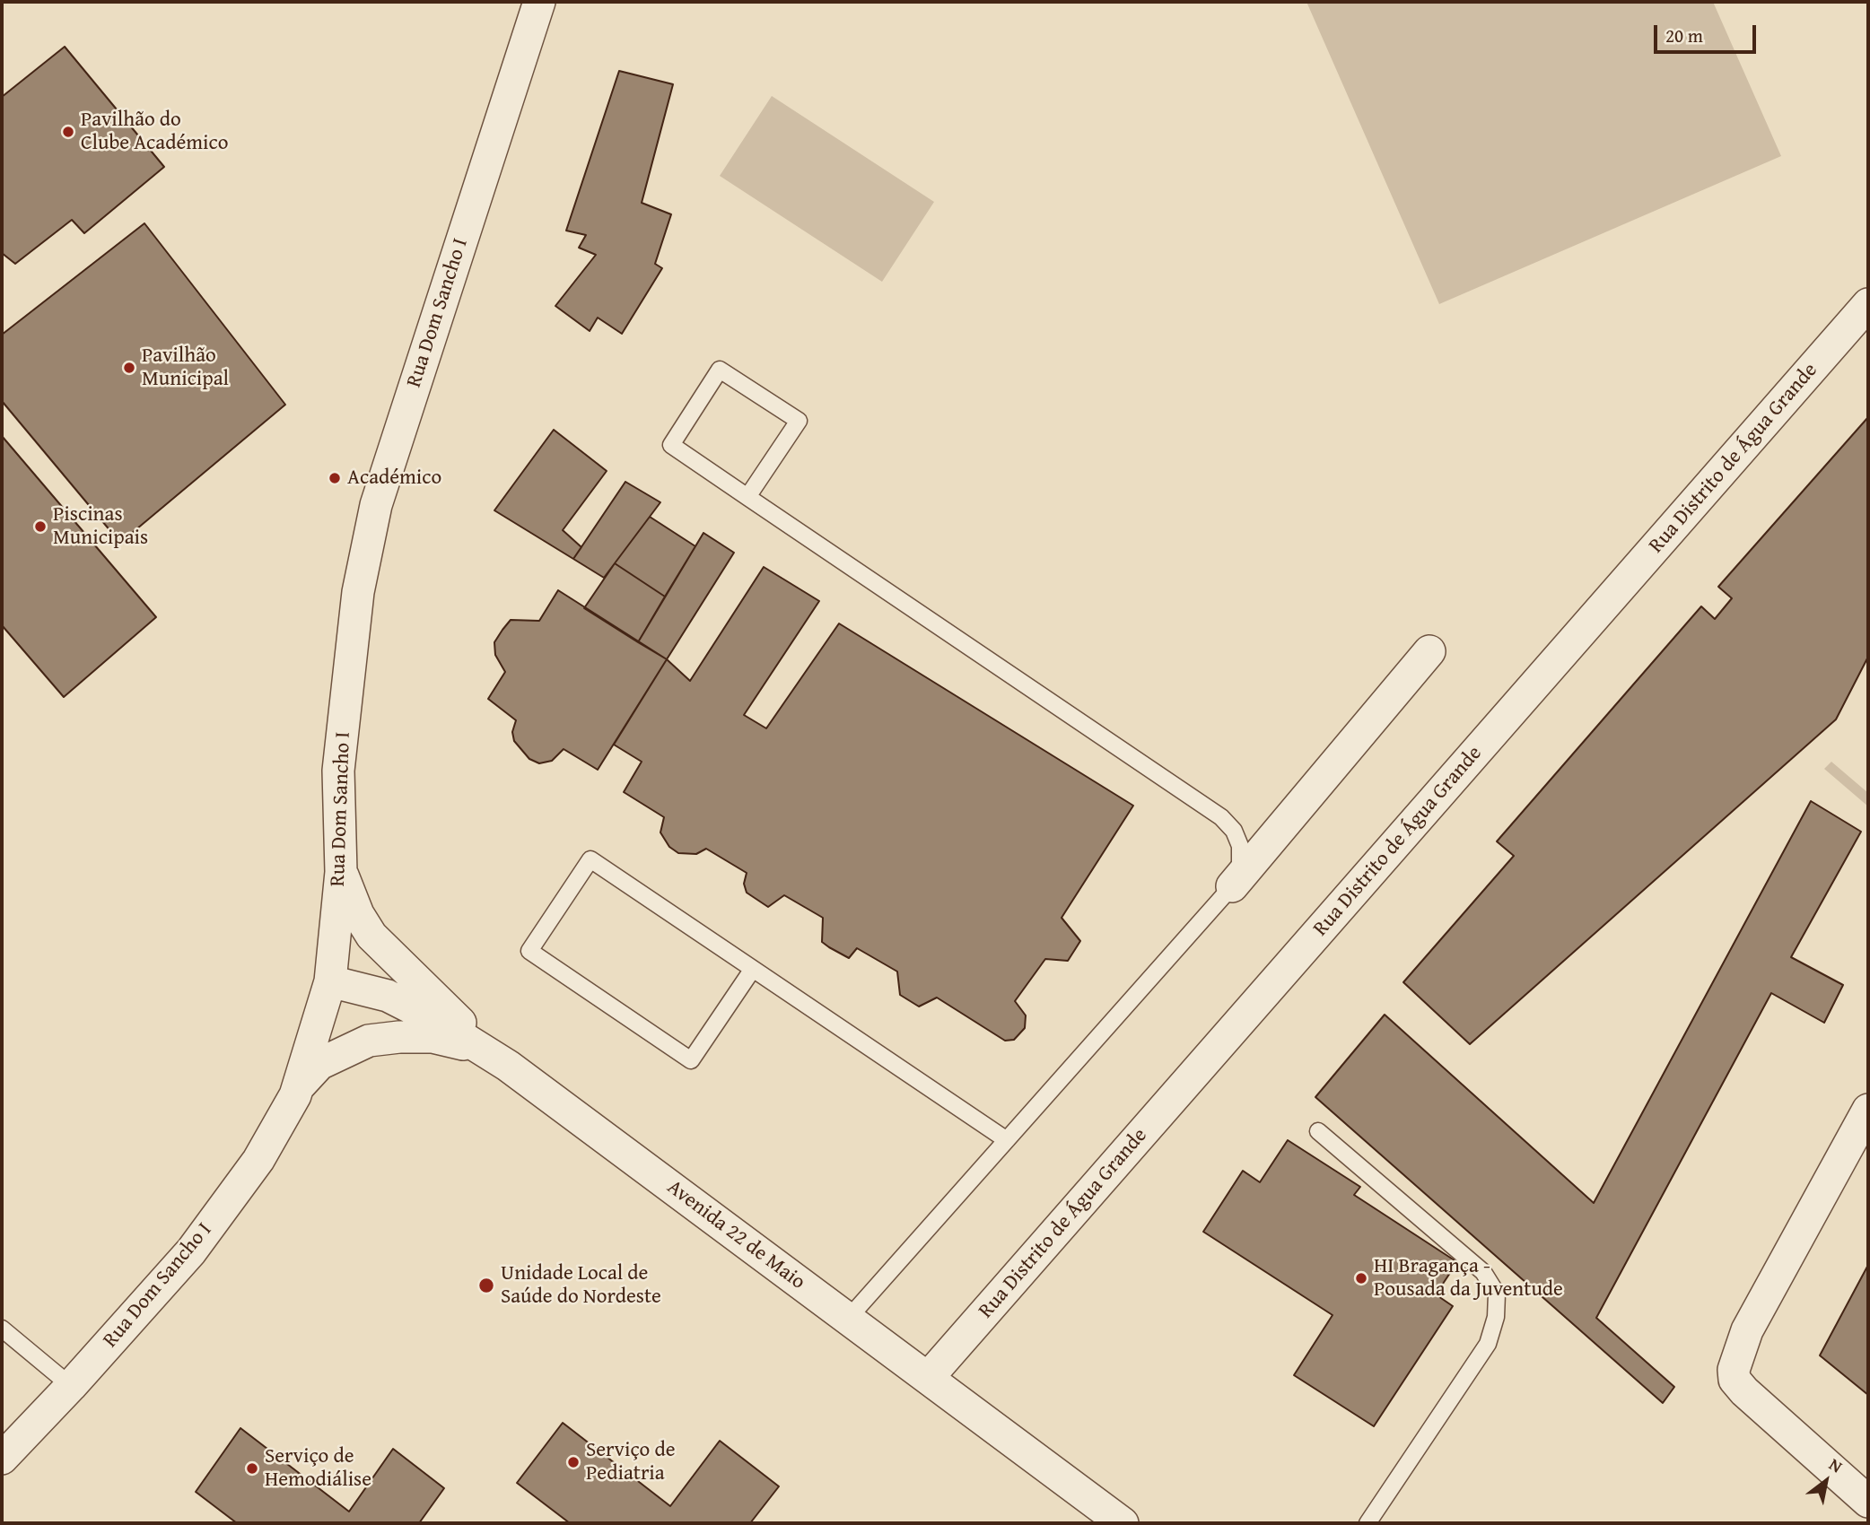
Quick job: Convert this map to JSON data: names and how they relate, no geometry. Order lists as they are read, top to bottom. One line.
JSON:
{"streets":{"street":["Rua Dom Sancho I","Rua Distrito de Água Grande","Avenida 22 de Maio"]},"crossings":[["Rua Dom Sancho I","Avenida 22 de Maio"],["Rua Distrito de Água Grande","Avenida 22 de Maio"]],"places":["Pavilhão do Clube Académico","Pavilhão Municipal","Académico","Piscinas Municipais","HI Bragança - Pousada da Juventude","Unidade Local de Saúde do Nordeste","Serviço de Pediatria","Serviço de Hemodiálise"],"scale_bar":"20 m","north":"top right"}
